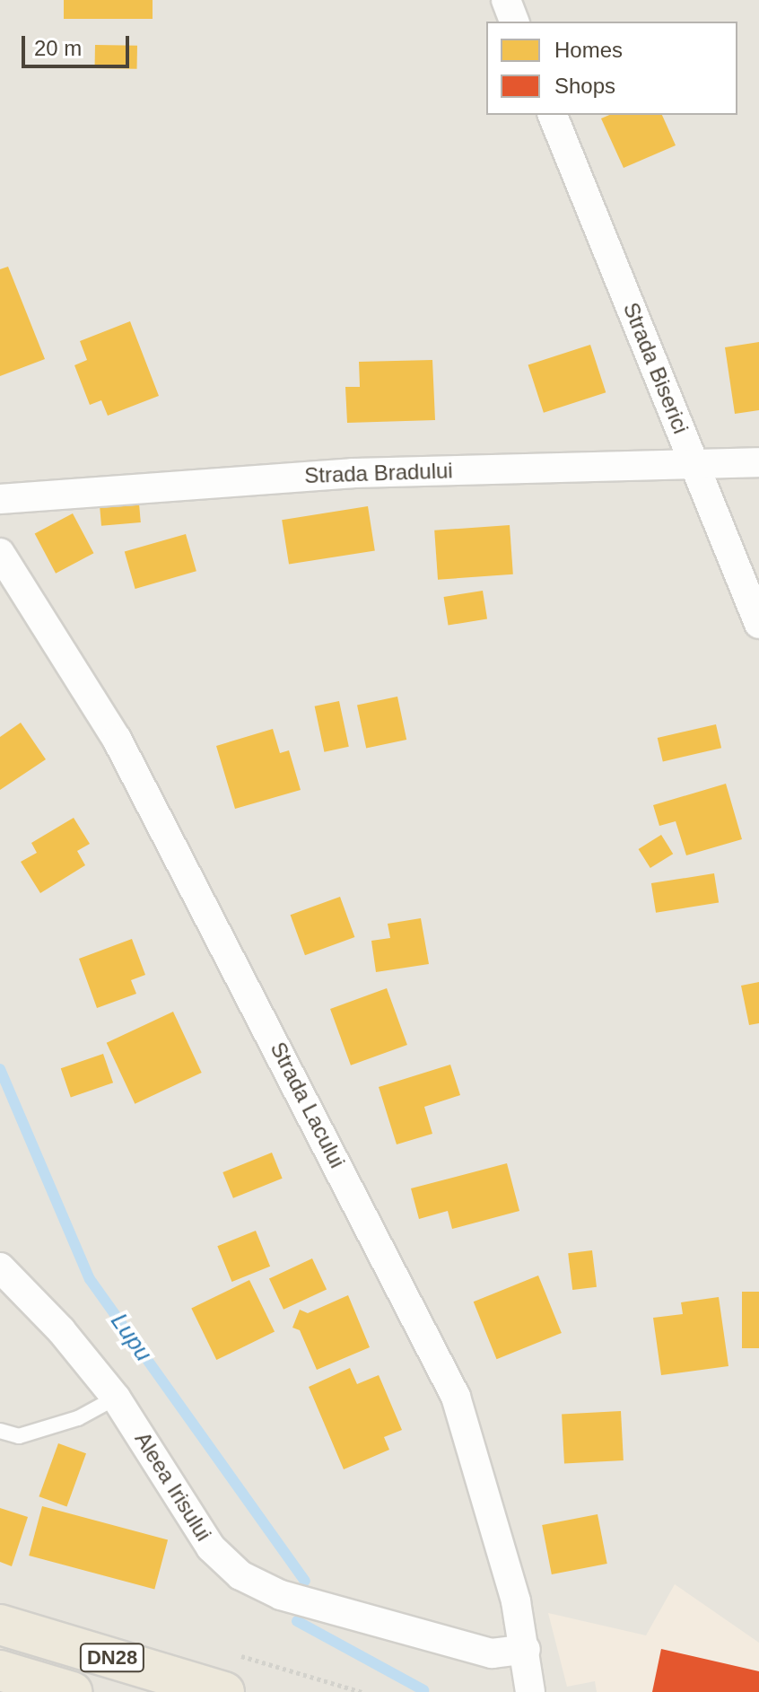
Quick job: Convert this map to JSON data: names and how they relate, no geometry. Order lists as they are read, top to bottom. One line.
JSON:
{"streets":{"highway":["DN28"],"street":["Strada Biserici","Strada Bradului","Strada Lacului","Aleea Irisului"]},"crossings":[["Strada Biserici","Strada Bradului"],["Strada Lacului","Aleea Irisului"]],"water":["Lupu"],"legend":["Homes","Shops"],"scale_bar":"20 m"}
